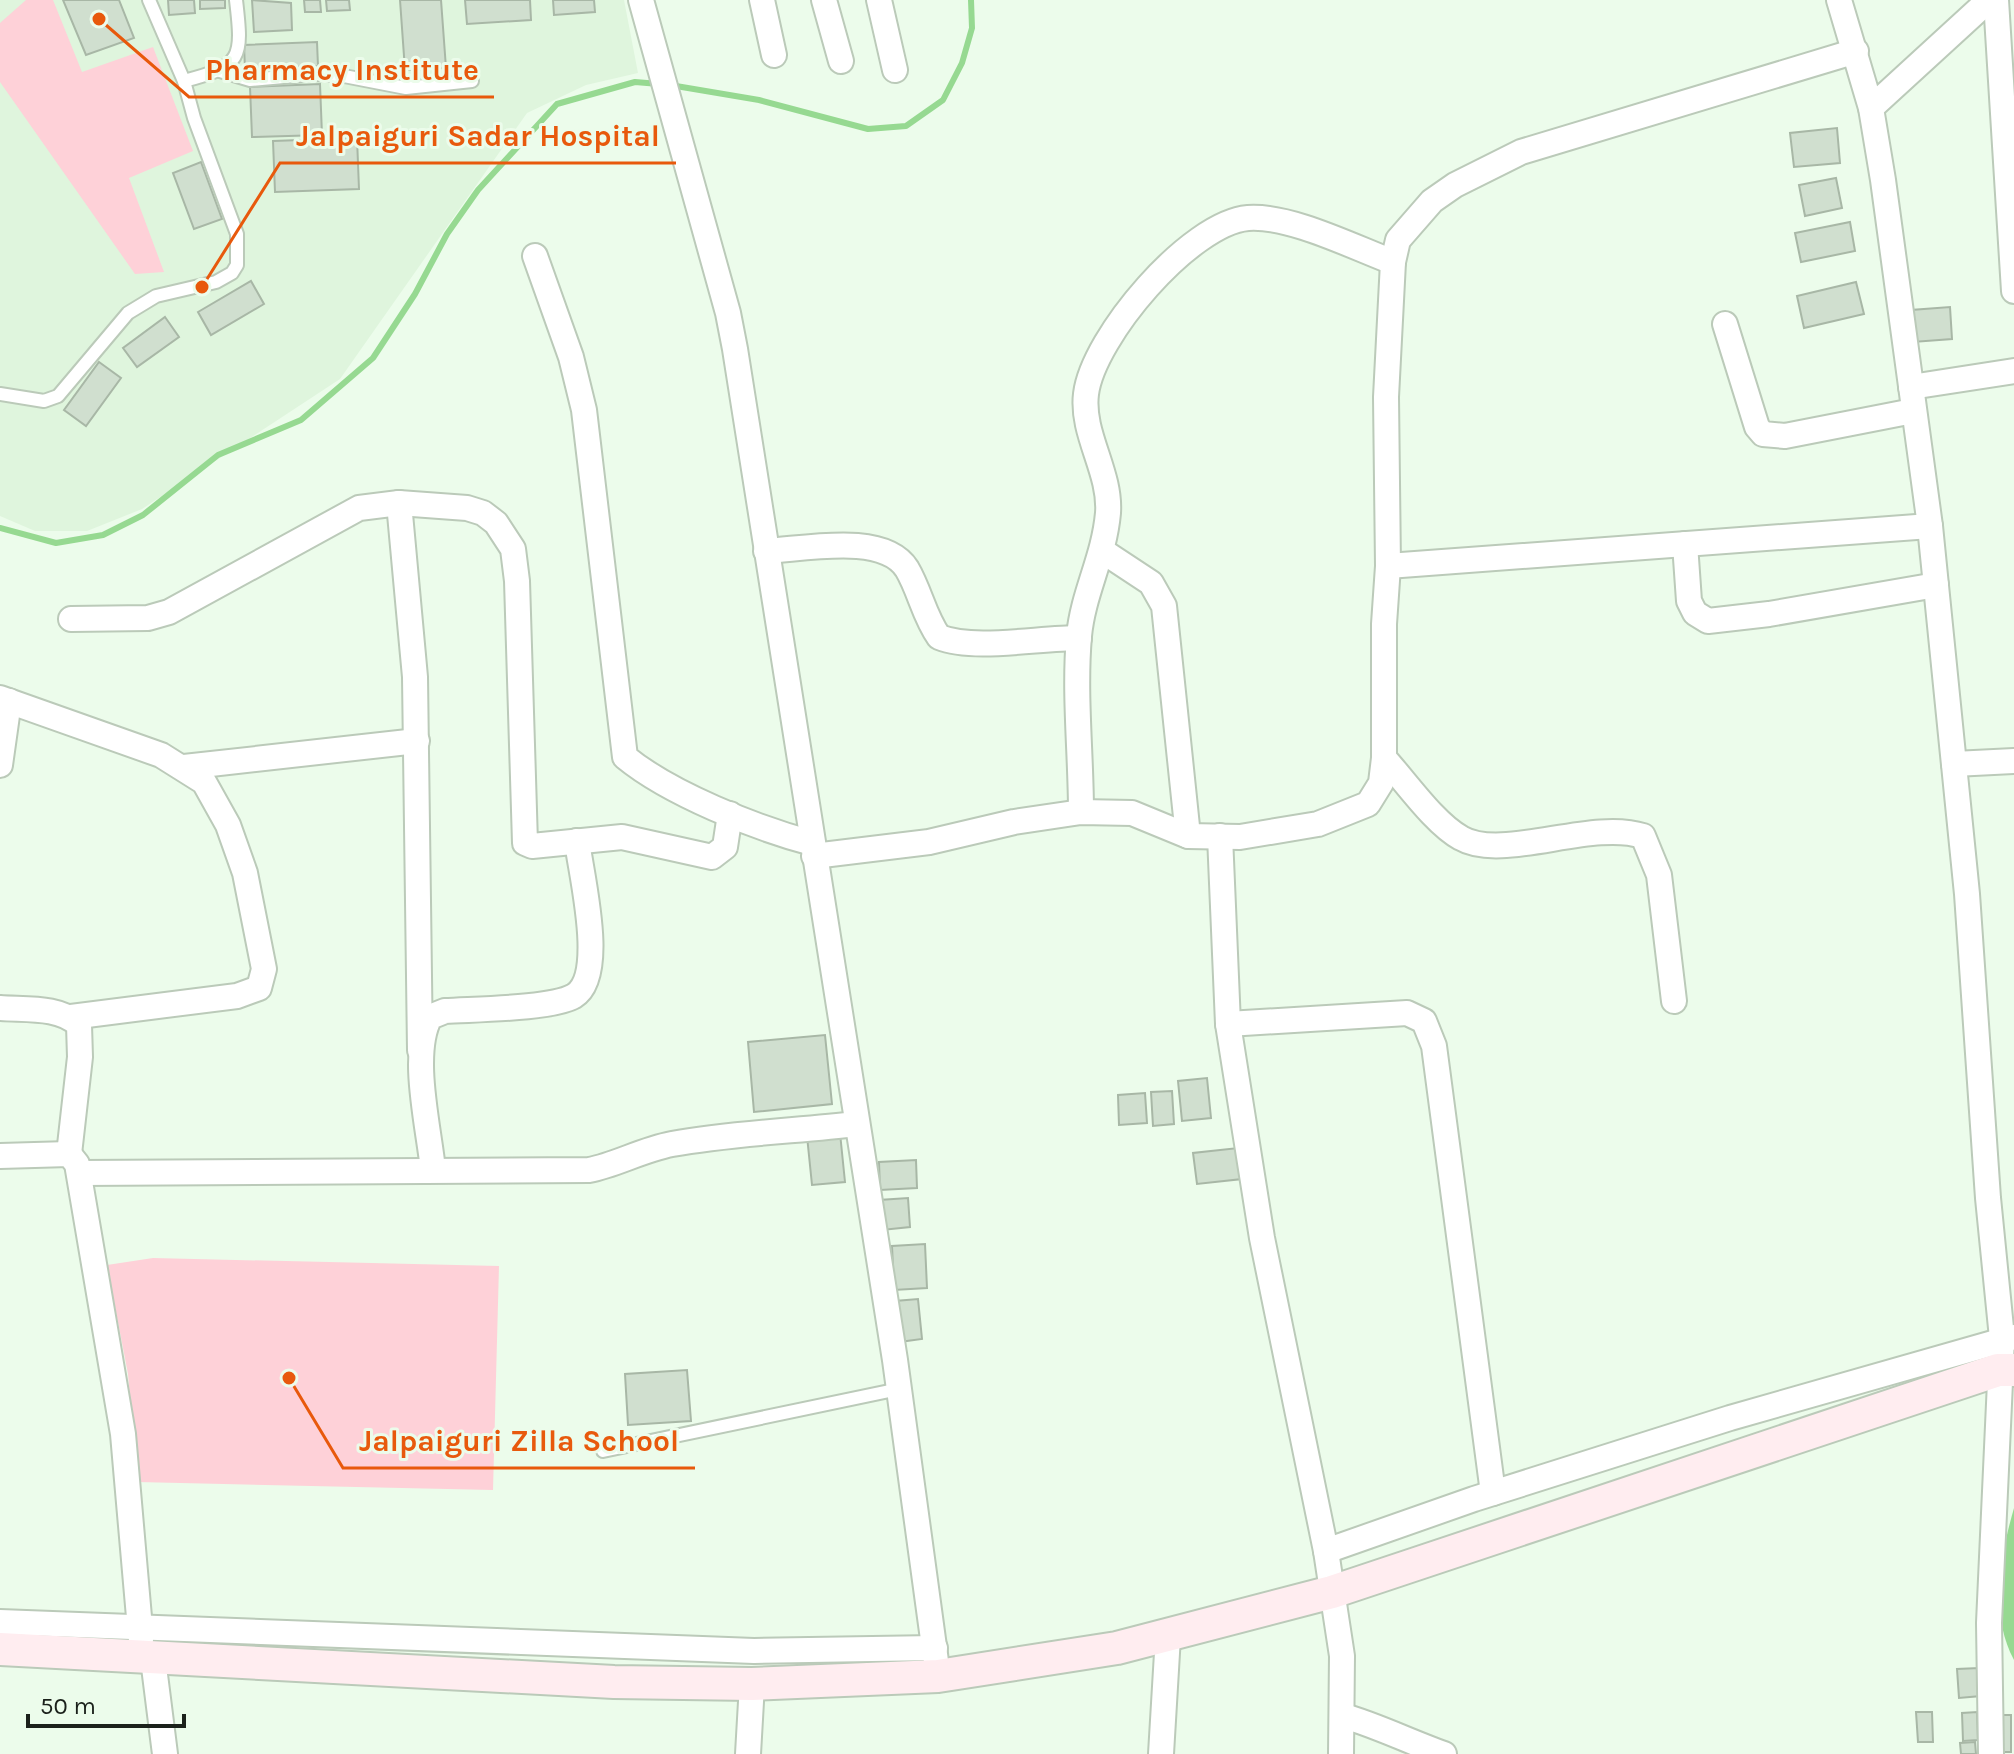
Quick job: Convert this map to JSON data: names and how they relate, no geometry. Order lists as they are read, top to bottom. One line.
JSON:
{"places":["Pharmacy Institute","Jalpaiguri Sadar Hospital","Jalpaiguri Zilla School"],"scale_bar":"50 m"}
